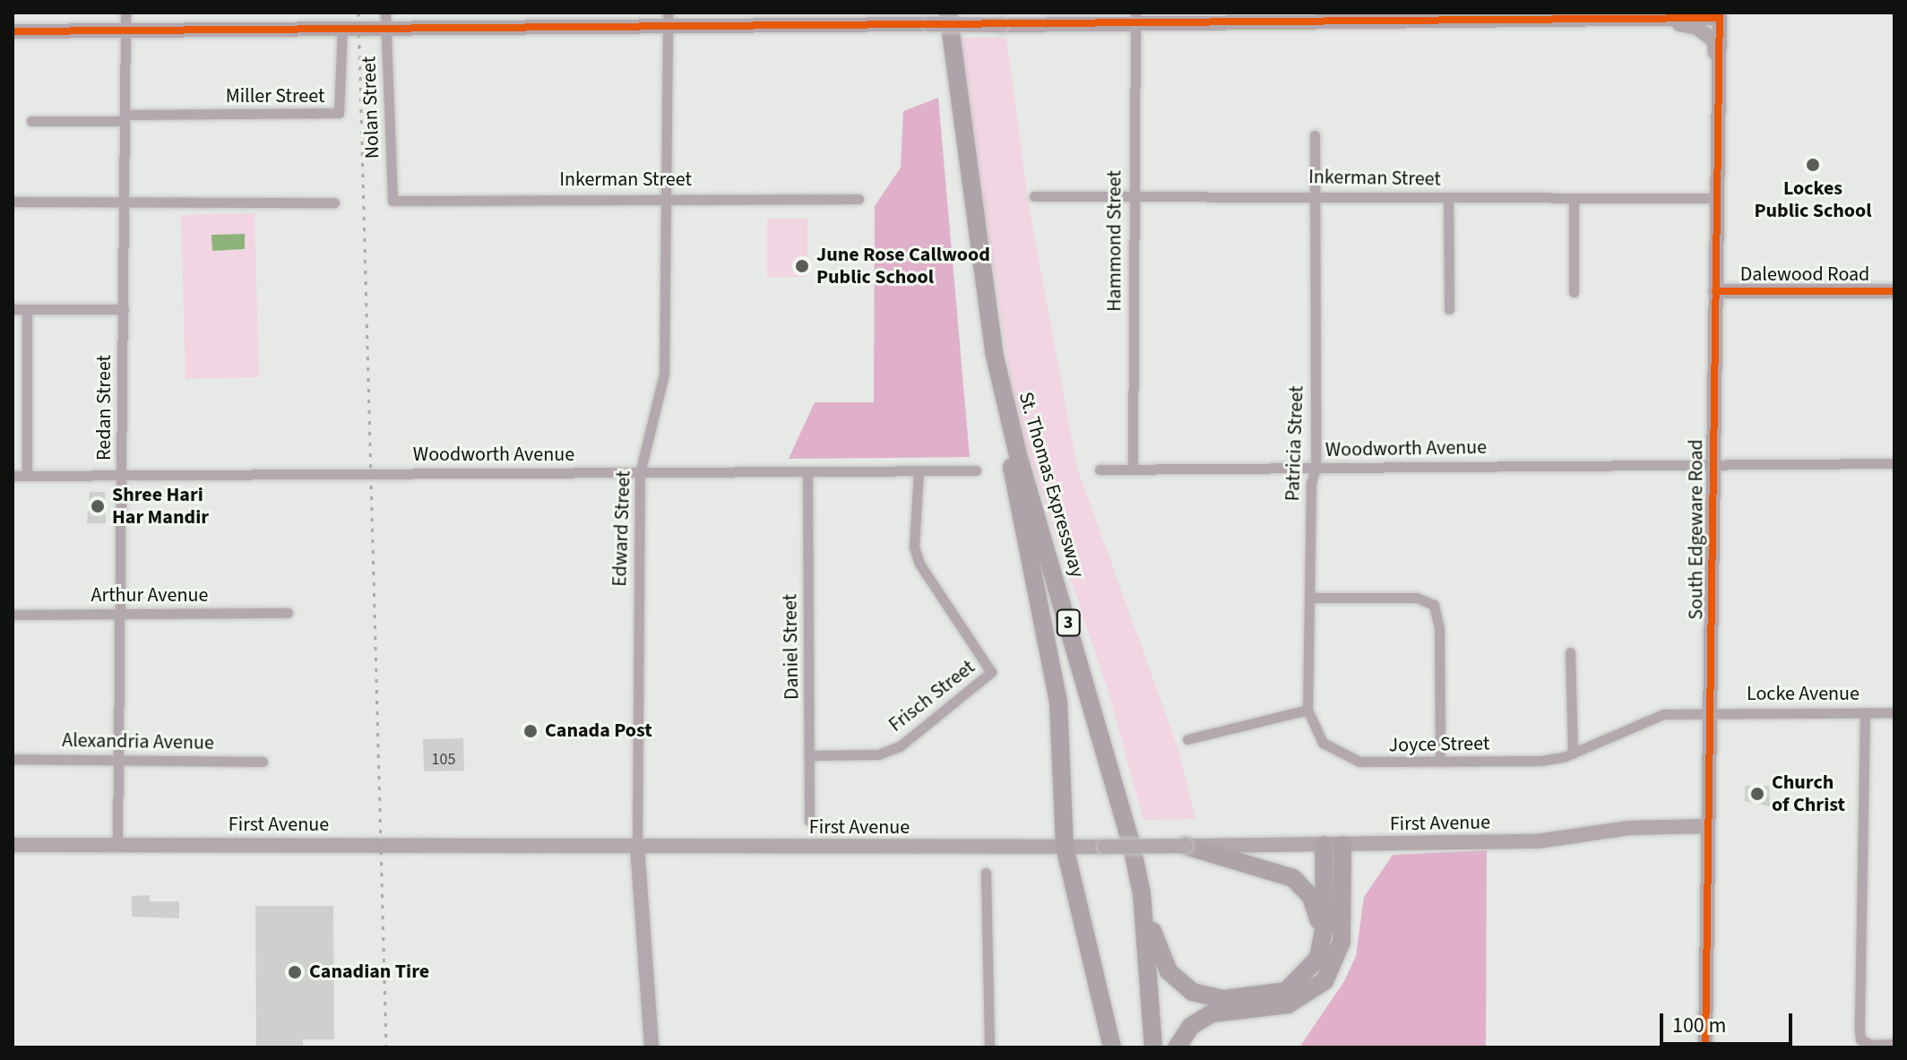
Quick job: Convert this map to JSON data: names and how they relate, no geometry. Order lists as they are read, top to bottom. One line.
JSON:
{"streets":{"highway":["St. Thomas Expressway","3"],"main road":["Dalewood Road","Edward Street","South Edgeware Road","First Avenue"],"street":["Miller Street","Nolan Street","Inkerman Street","Hammond Street","Redan Street","Patricia Street","Woodworth Avenue","Arthur Avenue","Daniel Street","Locke Avenue","Frisch Street","Alexandria Avenue","Joyce Street"]},"crossings":[["Miller Street","Redan Street"],["Nolan Street","Inkerman Street"],["Inkerman Street","Hammond Street"],["Inkerman Street","Patricia Street"],["Inkerman Street","Edward Street"],["Inkerman Street","South Edgeware Road"],["Hammond Street","Woodworth Avenue"],["Dalewood Road","South Edgeware Road"],["Redan Street","Woodworth Avenue"],["Redan Street","Arthur Avenue"],["Redan Street","Alexandria Avenue"],["Redan Street","First Avenue"],["Patricia Street","Woodworth Avenue"],["Patricia Street","Joyce Street"],["Woodworth Avenue","Edward Street"],["Woodworth Avenue","South Edgeware Road"],["Woodworth Avenue","Daniel Street"],["Woodworth Avenue","Frisch Street"],["Edward Street","First Avenue"],["South Edgeware Road","Locke Avenue"],["South Edgeware Road","Joyce Street"],["South Edgeware Road","First Avenue"],["Daniel Street","Frisch Street"],["Locke Avenue","Joyce Street"]],"places":["Lockes Public School","June Rose Callwood Public School","Shree Hari Har Mandir","Canada Post","Church of Christ","Canadian Tire"],"house_numbers":["105"],"scale_bar":"100 m"}
